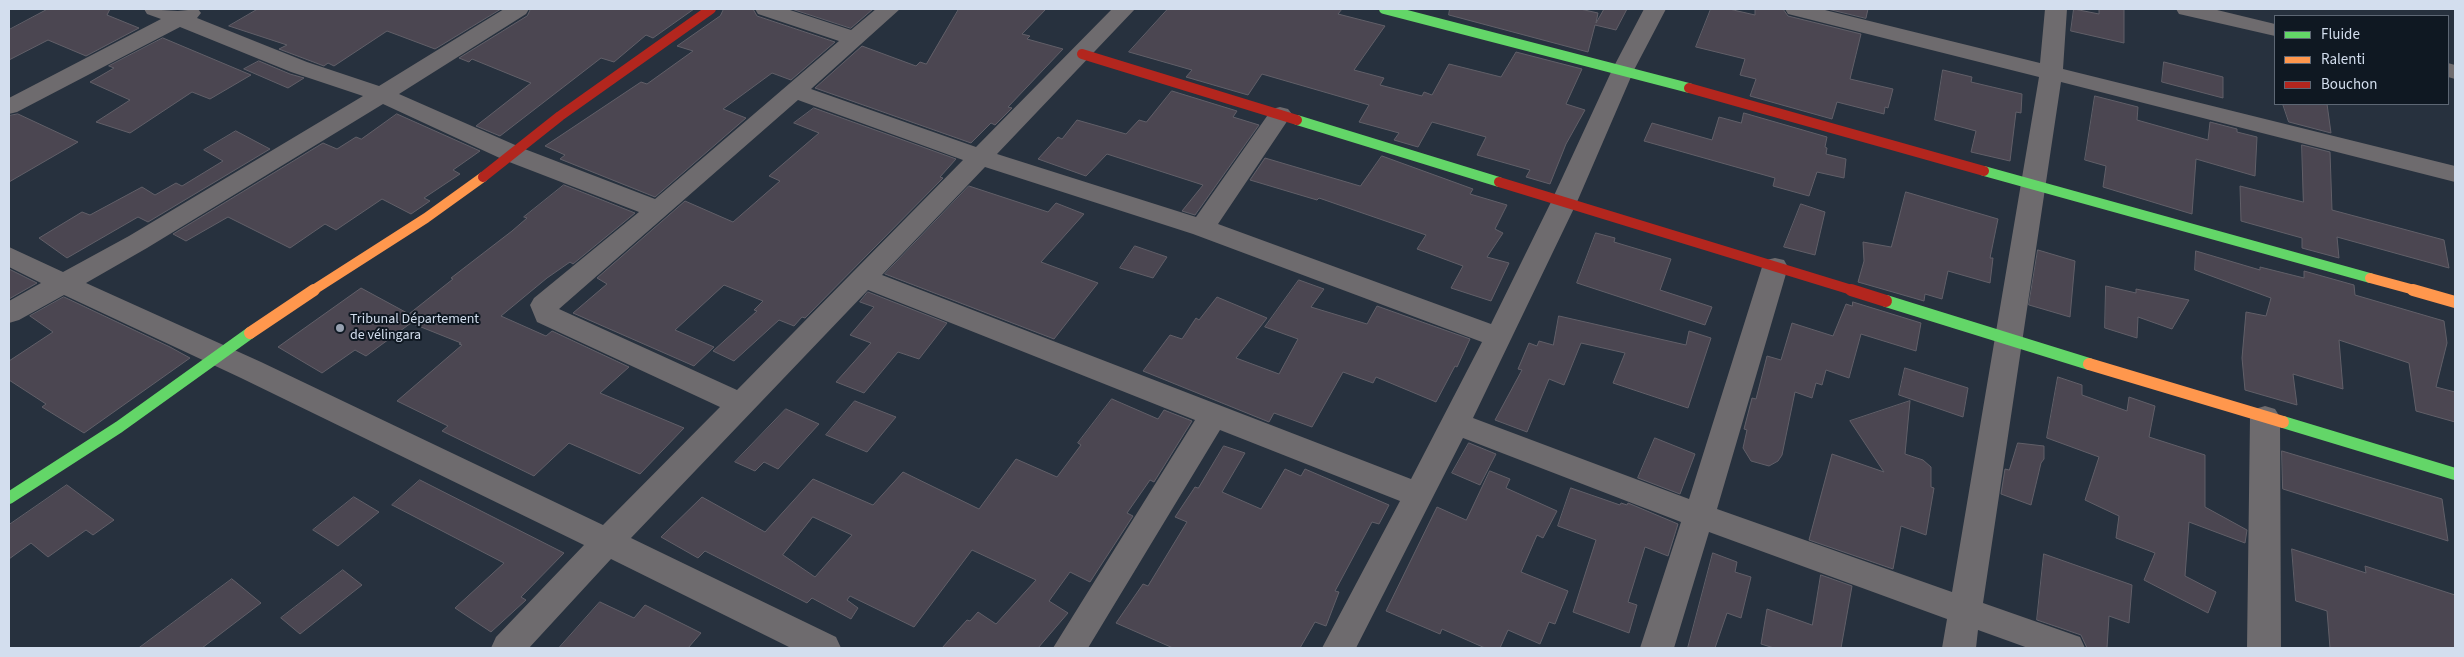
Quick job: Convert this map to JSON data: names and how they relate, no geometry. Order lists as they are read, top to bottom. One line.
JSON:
{"places":["Tribunal Département de vélingara"],"legend":["Fluide","Ralenti","Bouchon"]}
